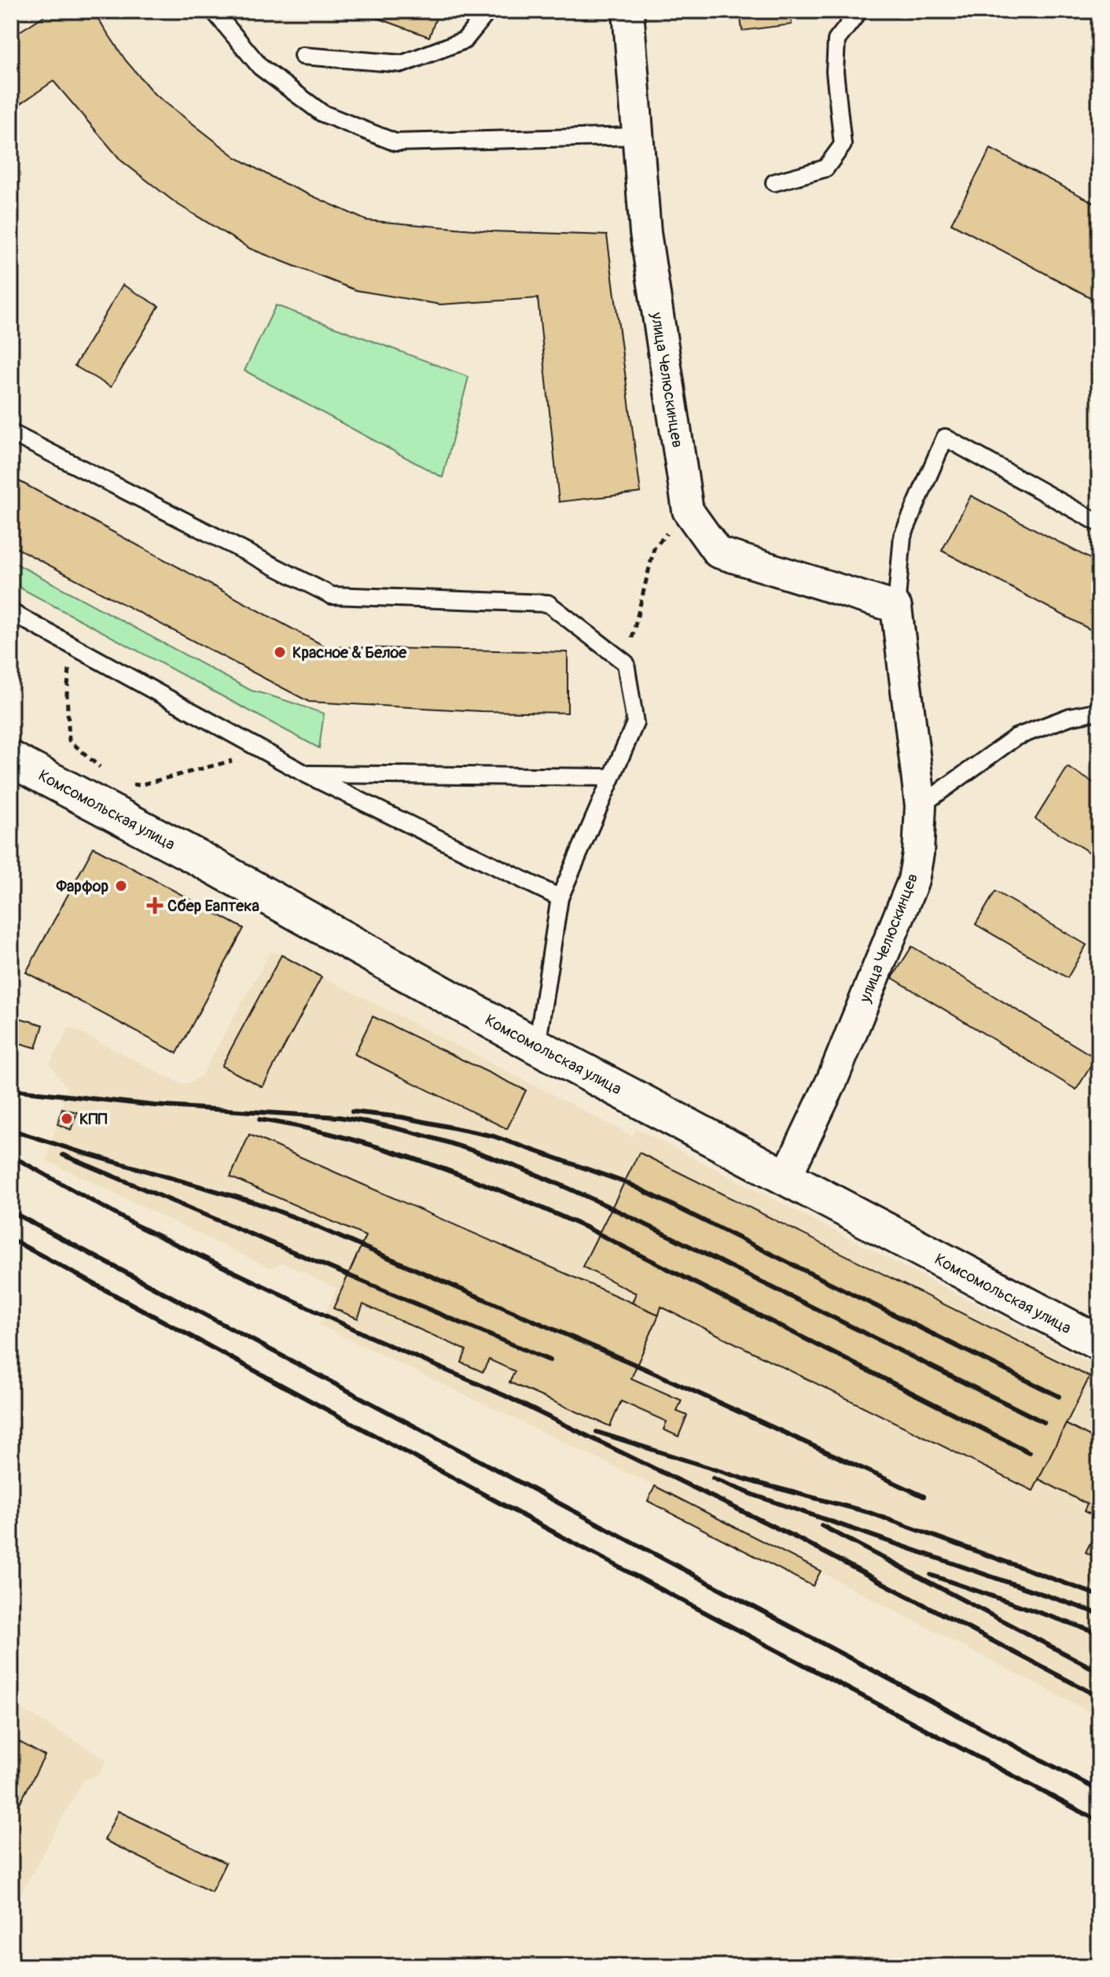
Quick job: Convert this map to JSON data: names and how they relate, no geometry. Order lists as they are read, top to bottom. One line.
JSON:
{"streets":{"main road":["Комсомольская улица"],"street":["улица Челюскинцев"]},"crossings":[["улица Челюскинцев","Комсомольская улица"]],"places":{"other":["Красное & Белое","Фарфор","КПП"],"health":["Сбер Еаптека"]}}
